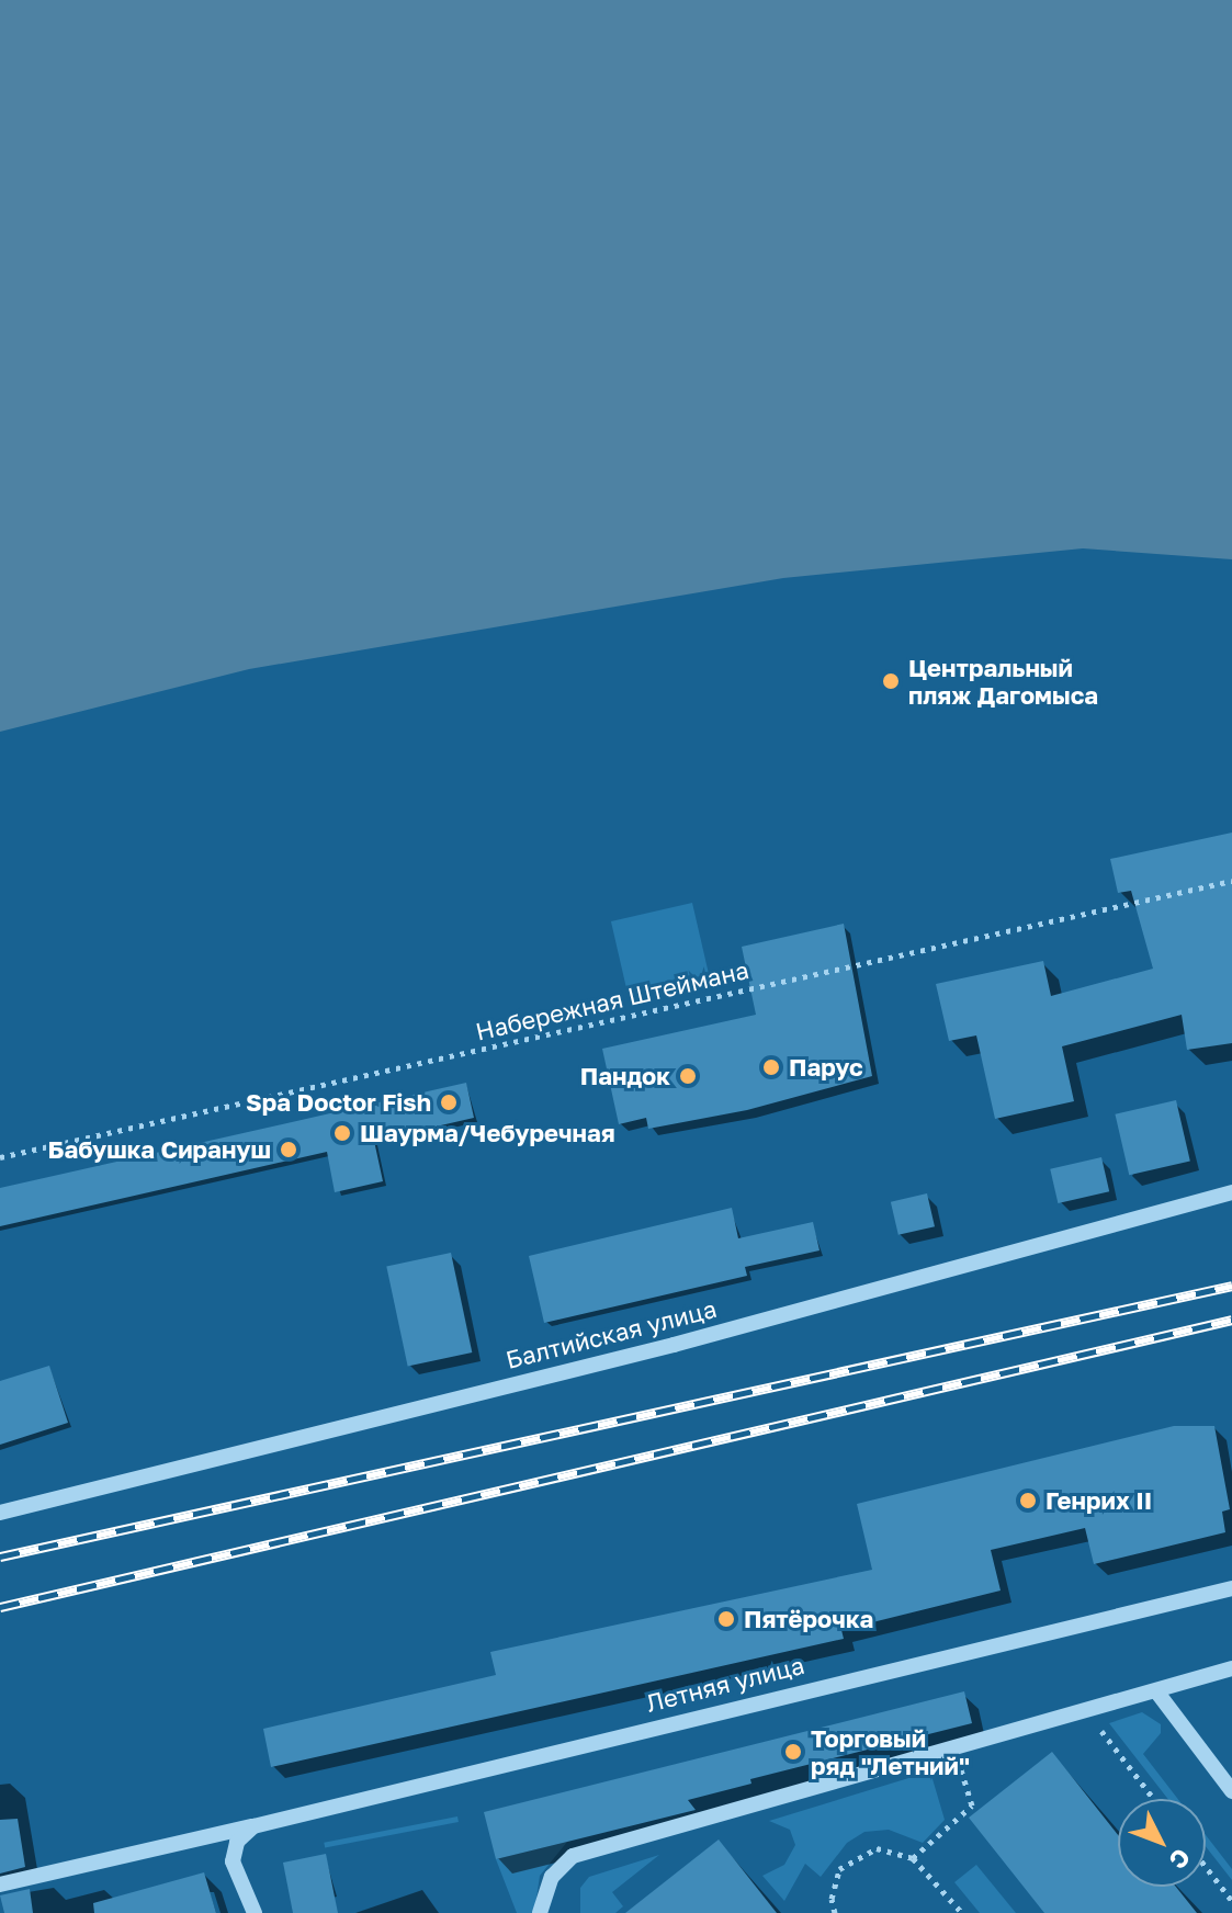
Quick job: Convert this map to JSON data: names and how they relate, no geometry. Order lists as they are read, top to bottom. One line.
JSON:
{"streets":{"street":["Балтийская улица","Летняя улица"],"path":["Набережная Штеймана"]},"places":["Центральный пляж Дагомыса","Парус","Пандок","Spa Doctor Fish","Шаурма/Чебуречная","Бабушка Сирануш","Генрих II","Пятёрочка","Торговый ряд \"Летний\""],"north":"bottom right"}
